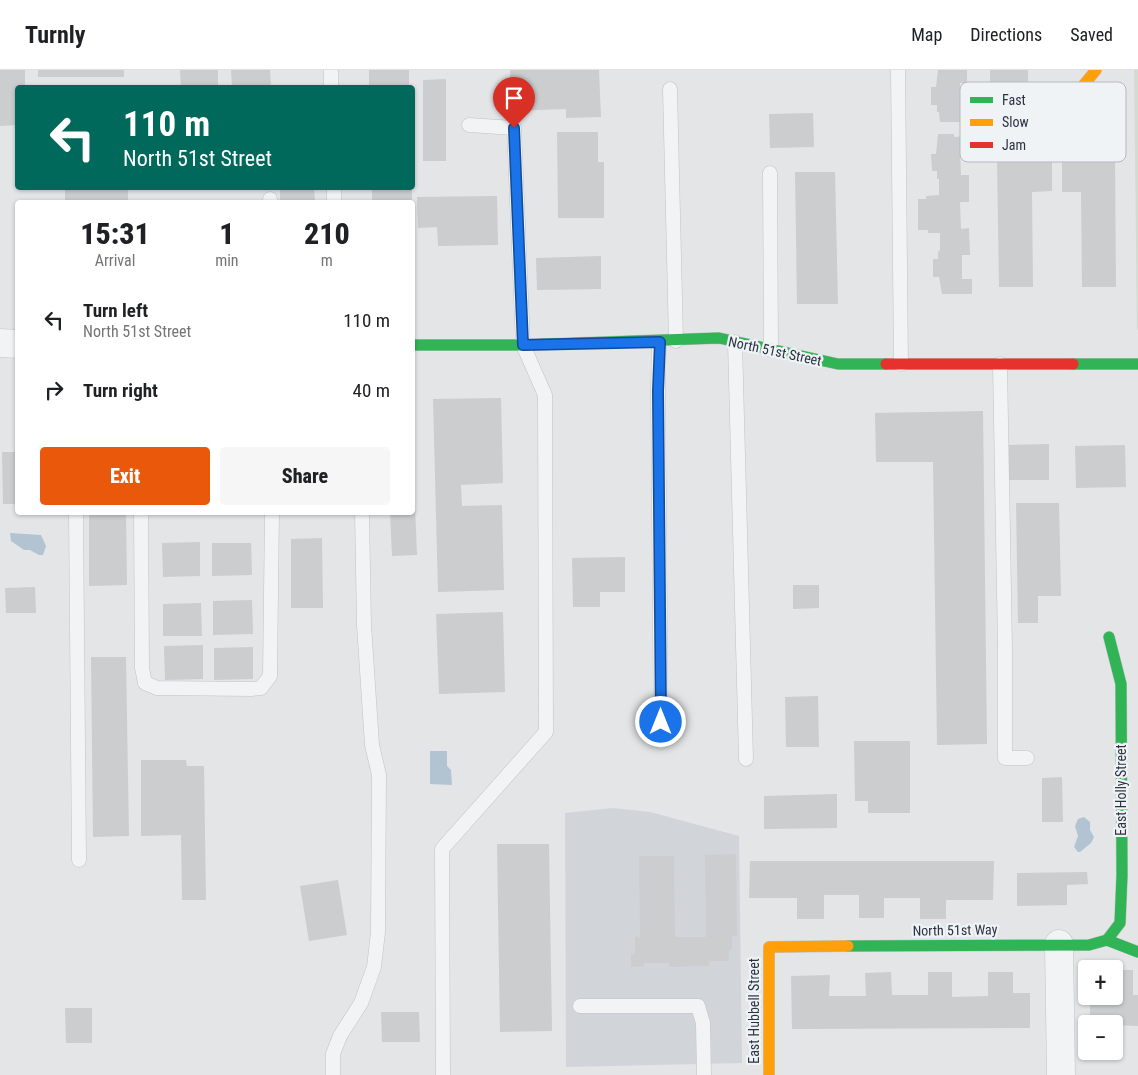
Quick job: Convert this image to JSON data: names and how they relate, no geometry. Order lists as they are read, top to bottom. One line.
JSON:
{"streets":{"street":["North 51st Street","East Holly Street","North 51st Way","East Hubbell Street"]},"crossings":[["East Holly Street","North 51st Way"],["North 51st Way","East Hubbell Street"]],"legend":["Fast","Slow","Jam"],"page":{"header":"Turnly","nav":["Map","Directions","Saved"],"turn":["110 m","North 51st Street"],"eta":["15:31","Arrival","1","min","210","m"],"list":[{"name":"Turn left","note":"North 51st Street","value":"110 m"},{"name":"Turn right","value":"40 m"}],"buttons":["Exit","Share"],"map_buttons":["+","−"]}}
